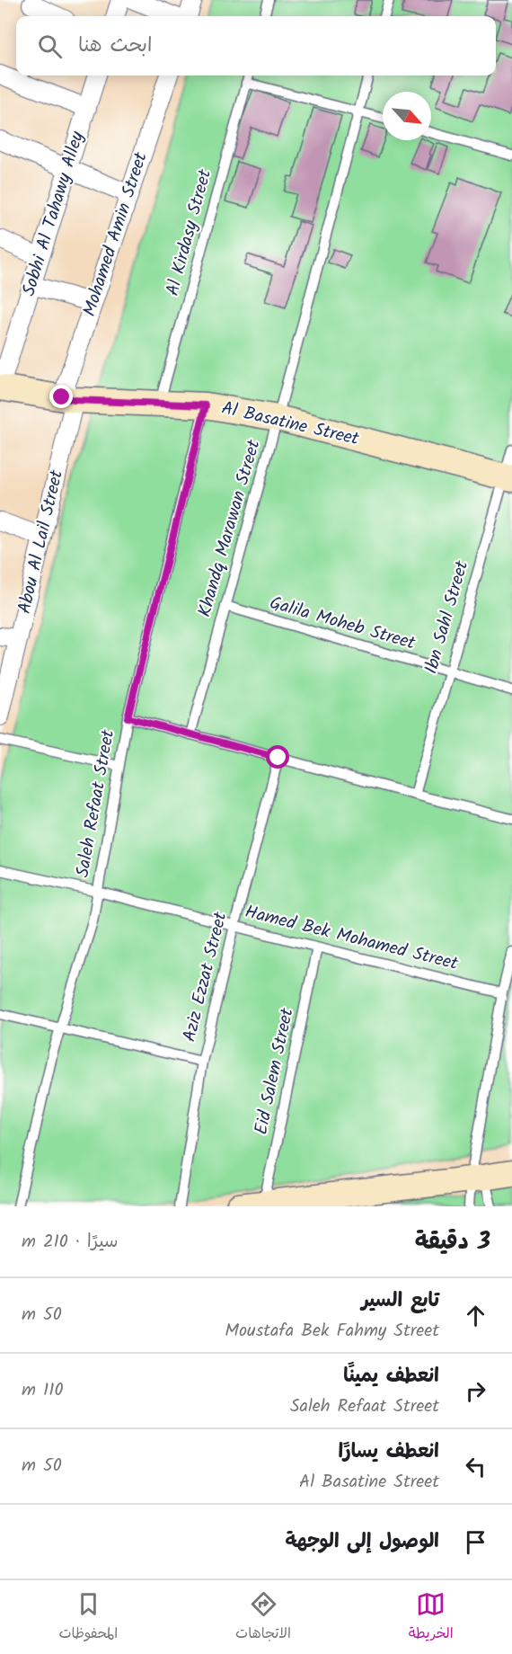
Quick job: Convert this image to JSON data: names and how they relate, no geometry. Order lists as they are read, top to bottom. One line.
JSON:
{"streets":{"street":["Sobhi Al Tahawy Alley","Mohamed Amin Street","Al Basatine Street","Abou Al Lail Street"],"lane":["Al Kirdasy Street","Khandq Marawan Street","Ibn Sahl Street","Galila Moheb Street","Saleh Refaat Street","Hamed Bek Mohamed Street","Aziz Ezzat Street","Eid Salem Street"]},"crossings":[["Sobhi Al Tahawy Alley","Al Basatine Street"],["Al Kirdasy Street","Al Basatine Street"],["Mohamed Amin Street","Al Basatine Street"],["Mohamed Amin Street","Abou Al Lail Street"],["Al Basatine Street","Khandq Marawan Street"],["Al Basatine Street","Abou Al Lail Street"],["Al Basatine Street","Ibn Sahl Street"],["Al Basatine Street","Saleh Refaat Street"],["Khandq Marawan Street","Galila Moheb Street"],["Ibn Sahl Street","Galila Moheb Street"],["Saleh Refaat Street","Hamed Bek Mohamed Street"],["Hamed Bek Mohamed Street","Aziz Ezzat Street"],["Hamed Bek Mohamed Street","Eid Salem Street"]],"north":"bottom right","page":{"search":"ابحث هنا","heading":["3 دقيقة","سيرًا · 210 m"],"list":[["تابع السير","Moustafa Bek Fahmy Street","50 m"],["انعطف يمينًا","Saleh Refaat Street","110 m"],["انعطف يسارًا","Al Basatine Street","50 m"],"الوصول إلى الوجهة"],"nav":["الخريطة","الاتجاهات","المحفوظات"]}}
